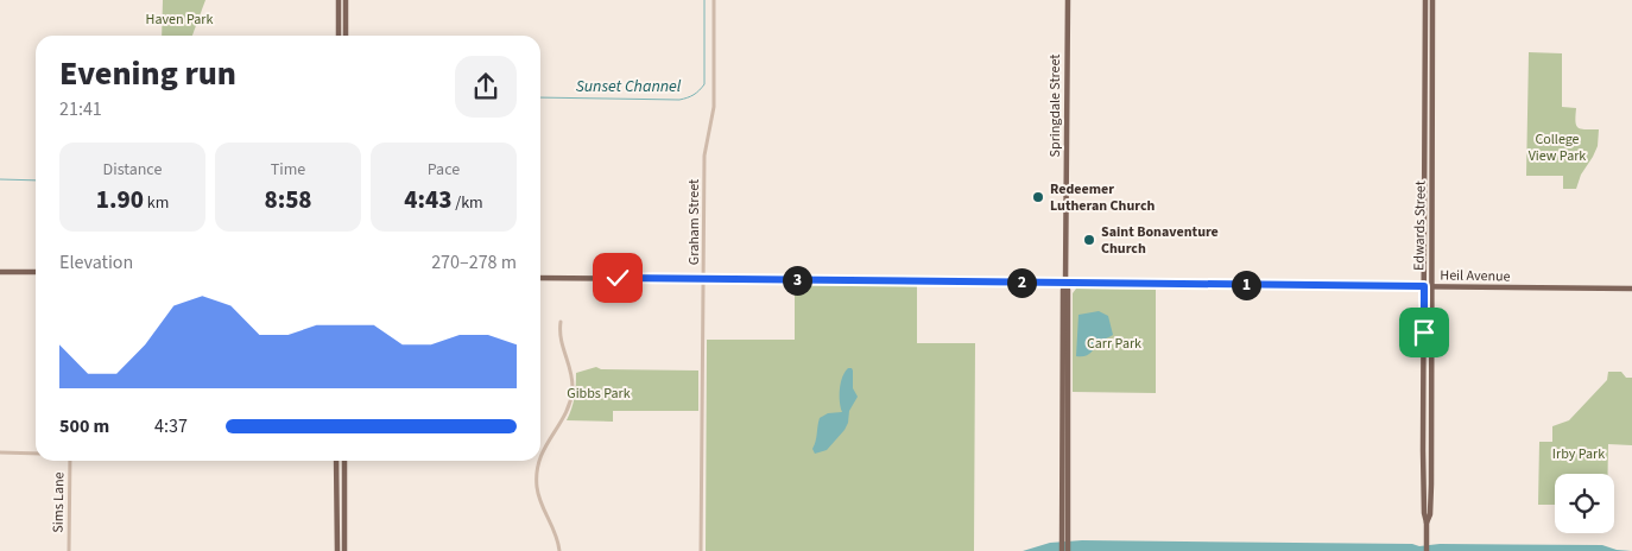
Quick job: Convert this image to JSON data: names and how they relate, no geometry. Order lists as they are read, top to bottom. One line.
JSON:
{"streets":{"main road":["Springdale Street","Edwards Street","Heil Avenue"],"street":["Graham Street","Sims Lane"]},"crossings":[["Springdale Street","Heil Avenue"],["Graham Street","Heil Avenue"],["Edwards Street","Heil Avenue"]],"water":["Sunset Channel"],"parks":["Haven Park","College View Park","Carr Park","Gibbs Park","Irby Park"],"places":["Redeemer Lutheran Church","Saint Bonaventure Church"],"page":{"heading":["Evening run","21:41"],"stats":[["Distance","1.90 km"],["Time","8:58"],["Pace","4:43 /km"]],"chart":["Elevation","270–278 m"],"pins":["3","2","1"],"list":[{"name":"500 m","note":"4:37"}]}}
